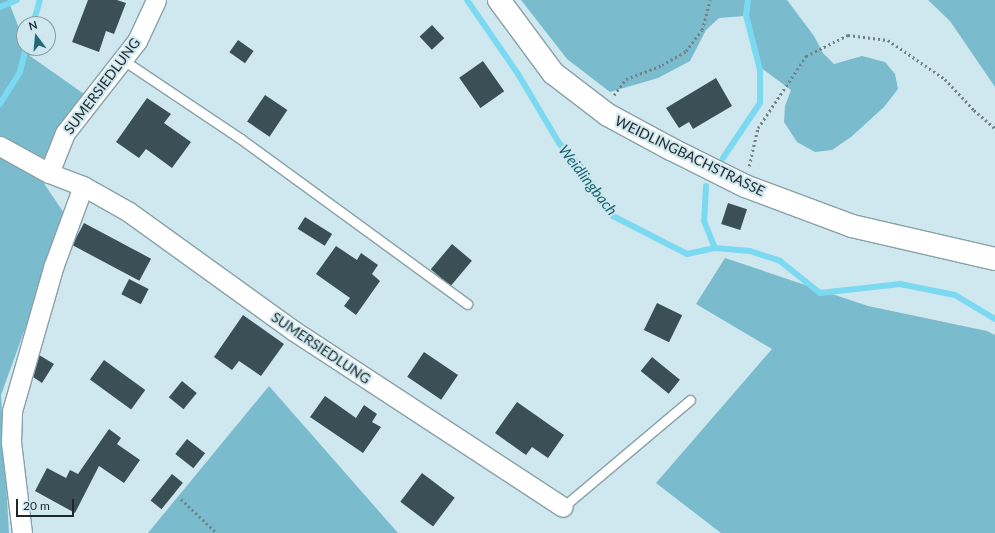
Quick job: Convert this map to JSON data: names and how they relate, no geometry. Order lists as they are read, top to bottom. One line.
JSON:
{"streets":{"main road":["WEIDLINGBACHSTRASSE"],"street":["SUMERSIEDLUNG"]},"water":["Weidlingbach"],"scale_bar":"20 m","north":"top"}
